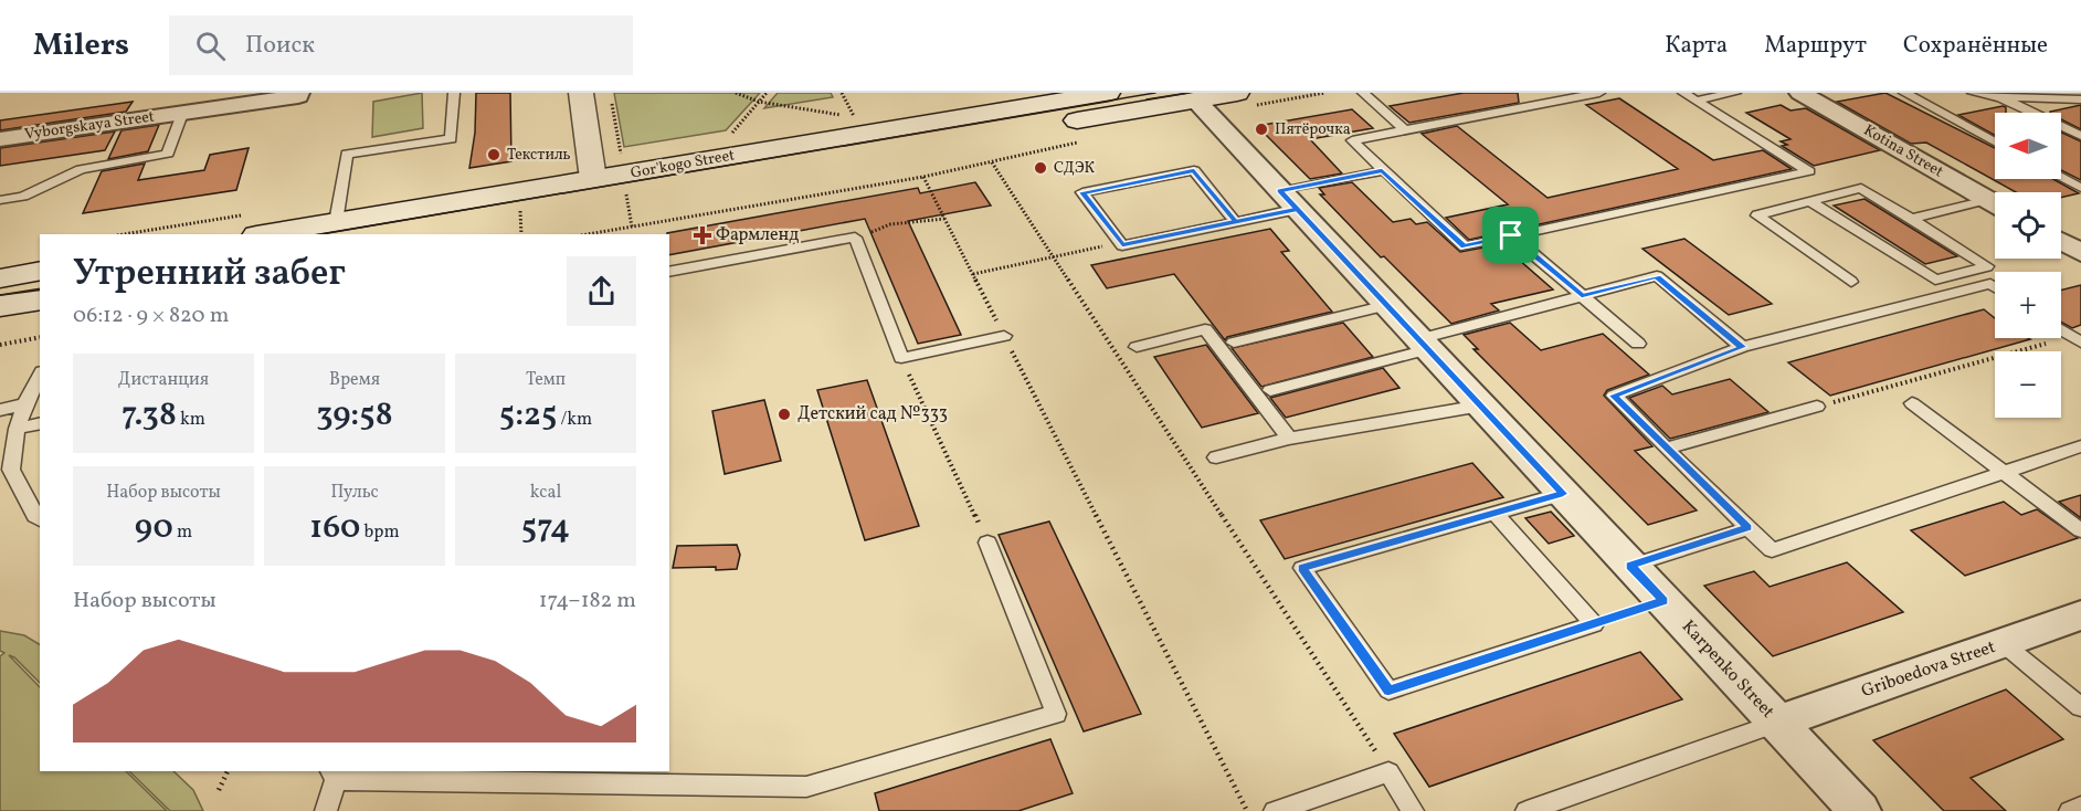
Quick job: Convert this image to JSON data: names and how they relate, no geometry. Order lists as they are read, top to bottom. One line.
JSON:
{"streets":{"main road":["Gor'kogo Street"],"street":["Vyborgskaya Street","Kotina Street","Karpenko Street","Griboedova Street"]},"crossings":[["Gor'kogo Street","Karpenko Street"],["Karpenko Street","Griboedova Street"]],"places":{"other":["Пятёрочка","Текстиль","СДЭК","Детский сад №333"],"health":["Фармленд"]},"north":"left","page":{"header":"Milers","search":"Поиск","nav":["Карта","Маршрут","Сохранённые"],"map_buttons":["+","−"],"heading":["Утренний забег","06:12 · 9 × 820 m"],"stats":[["Дистанция","7.38 km"],["Время","39:58"],["Темп","5:25 /km"],["Набор высоты","90 m"],["Пульс","160 bpm"],["kcal","574"]],"chart":["Набор высоты","174–182 m"]}}
